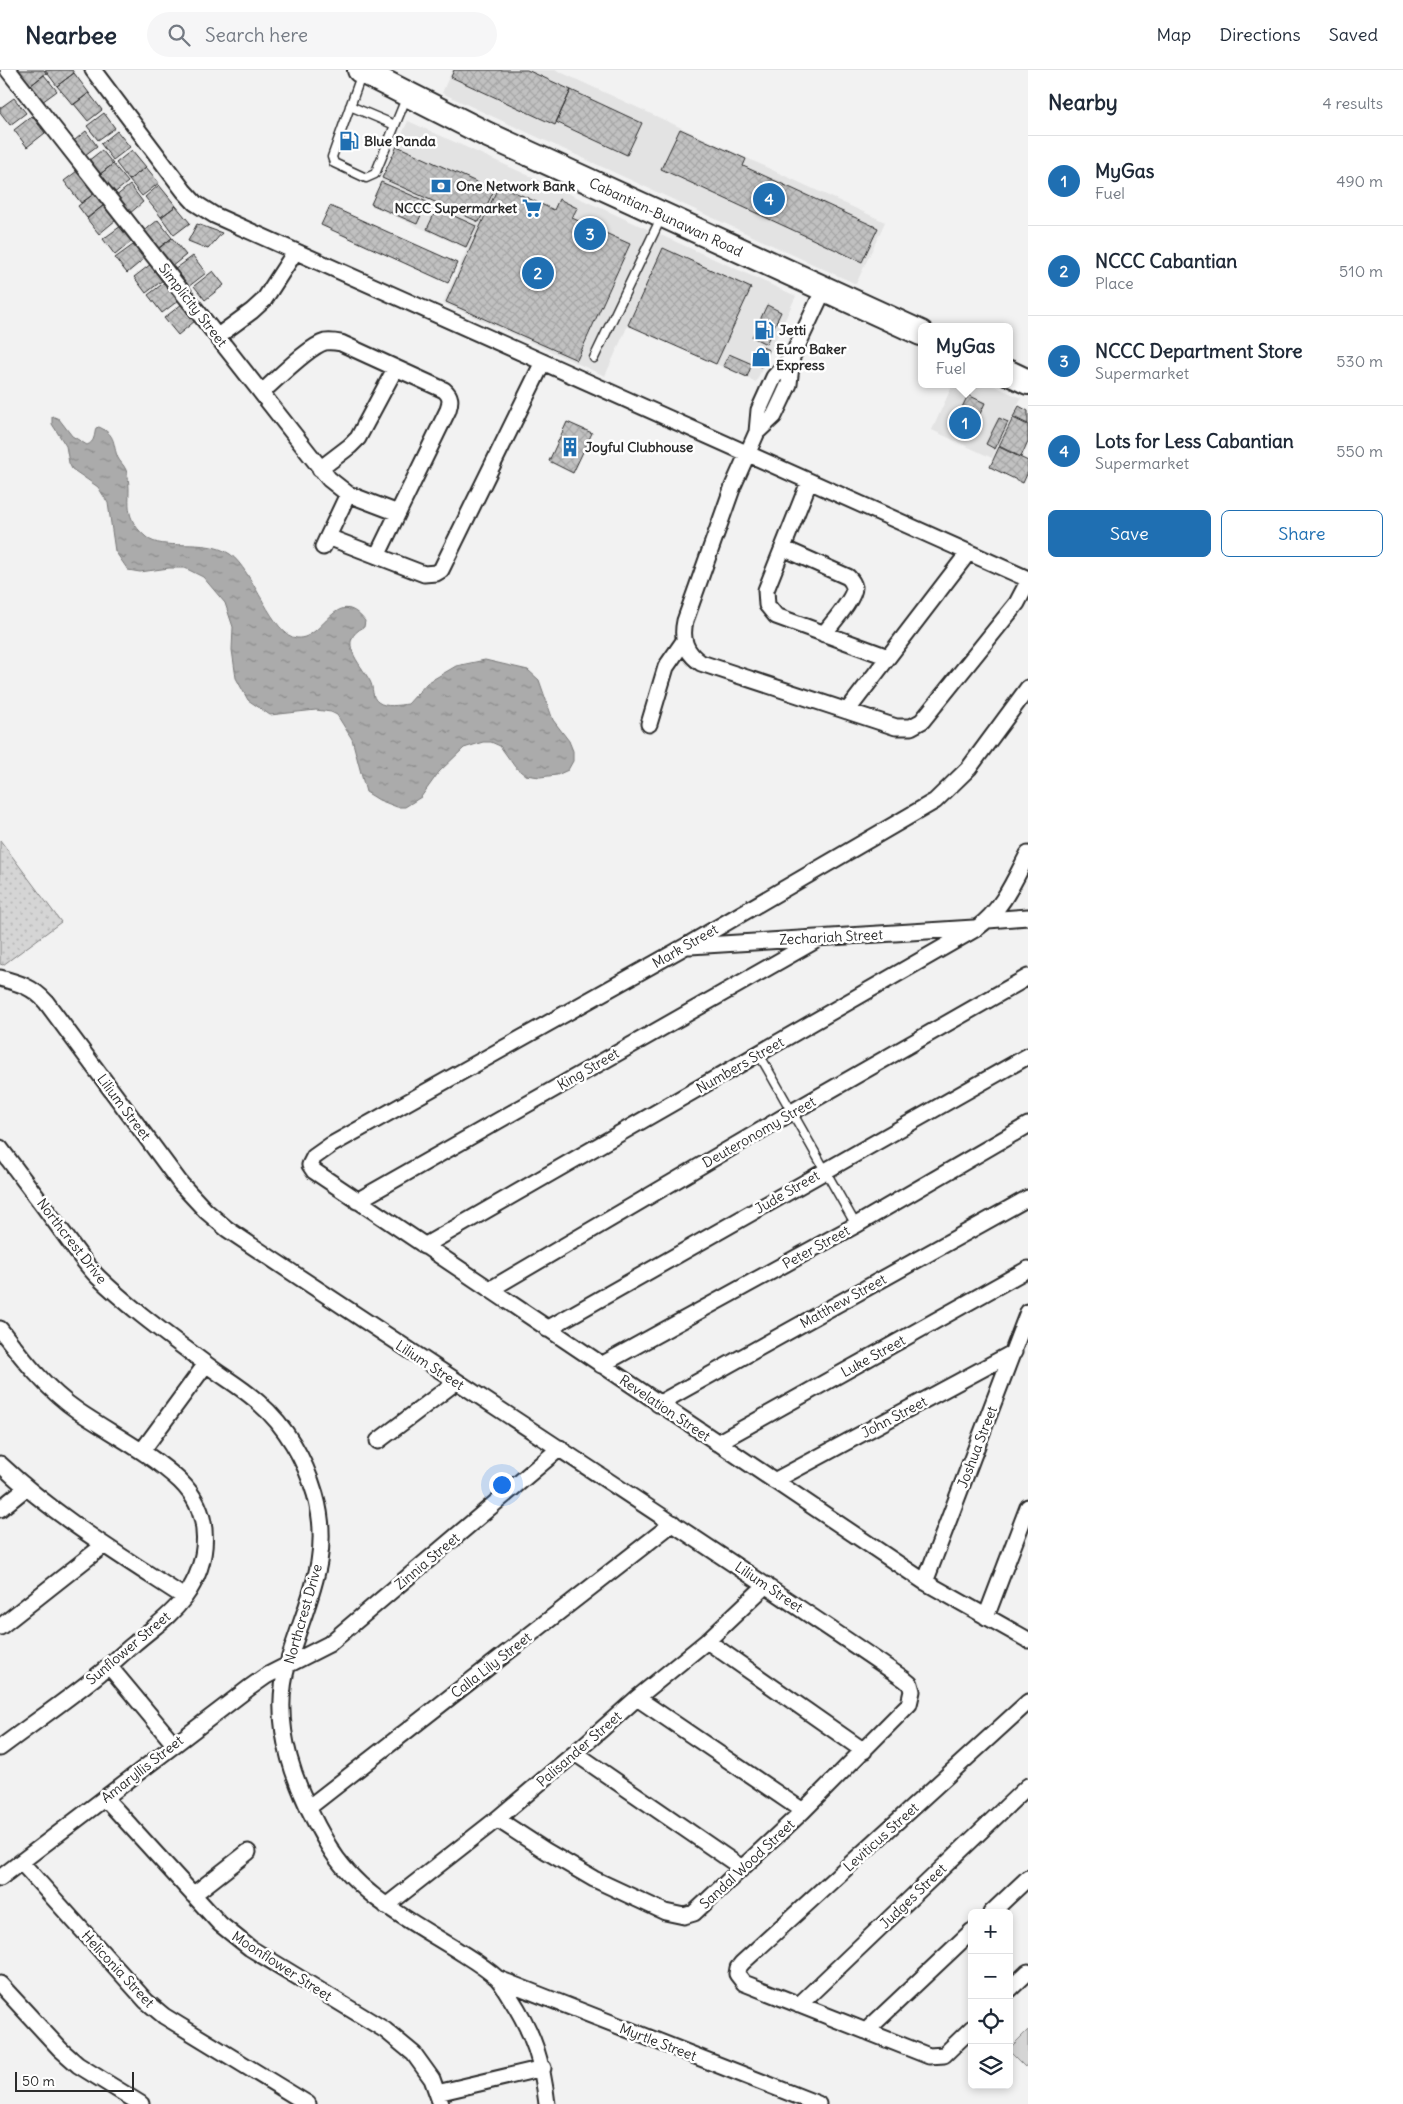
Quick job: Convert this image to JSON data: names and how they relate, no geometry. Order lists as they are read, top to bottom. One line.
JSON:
{"streets":{"main road":["Cabantian-Bunawan Road"],"street":["Simplicity Street","Zechariah Street","Mark Street","Numbers Street","King Street","Lilium Street","Deuteronomy Street","Jude Street","Northcrest Drive","Peter Street","Matthew Street","Luke Street","Revelation Street","John Street","Joshua Street","Zinnia Street","Sunflower Street","Calla Lily Street","Palisander Street","Amaryllis Street","Leviticus Street","Sandal Wood Street","Judges Street","Moonflower Street","Heliconia Street","Myrtle Street"]},"crossings":[["Zechariah Street","Mark Street"],["Zechariah Street","Numbers Street"],["Zechariah Street","King Street"],["Mark Street","Revelation Street"],["Numbers Street","Revelation Street"],["King Street","Revelation Street"],["Lilium Street","Zinnia Street"],["Lilium Street","Calla Lily Street"],["Lilium Street","Palisander Street"],["Lilium Street","Sandal Wood Street"],["Deuteronomy Street","Revelation Street"],["Jude Street","Revelation Street"],["Northcrest Drive","Zinnia Street"],["Northcrest Drive","Calla Lily Street"],["Northcrest Drive","Palisander Street"],["Northcrest Drive","Amaryllis Street"],["Northcrest Drive","Myrtle Street"],["Peter Street","Revelation Street"],["Matthew Street","Revelation Street"],["Luke Street","Revelation Street"],["Revelation Street","John Street"],["Revelation Street","Joshua Street"],["John Street","Joshua Street"],["Zinnia Street","Amaryllis Street"],["Palisander Street","Sandal Wood Street"],["Amaryllis Street","Moonflower Street"],["Amaryllis Street","Heliconia Street"],["Leviticus Street","Judges Street"]],"places":{"fuel station":["Blue Panda","Jetti"],"bank":["One Network Bank"],"supermarket":["NCCC Supermarket"],"shop":["Euro Baker Express"],"building":["Joyful Clubhouse"]},"scale_bar":"50 m","page":{"header":"Nearbee","search":"Search here","nav":["Map","Directions","Saved"],"heading":["Nearby","4 results"],"list":[{"mark":"1","name":"MyGas","note":"Fuel","value":"490 m"},{"mark":"2","name":"NCCC Cabantian","note":"Place","value":"510 m"},{"mark":"3","name":"NCCC Department Store","note":"Supermarket","value":"530 m"},{"mark":"4","name":"Lots for Less Cabantian","note":"Supermarket","value":"550 m"}],"pins":["4","3","2","1"],"popup":["MyGas","Fuel"],"buttons":["Save","Share"],"map_buttons":["+","−"],"scale":"50 m"}}
